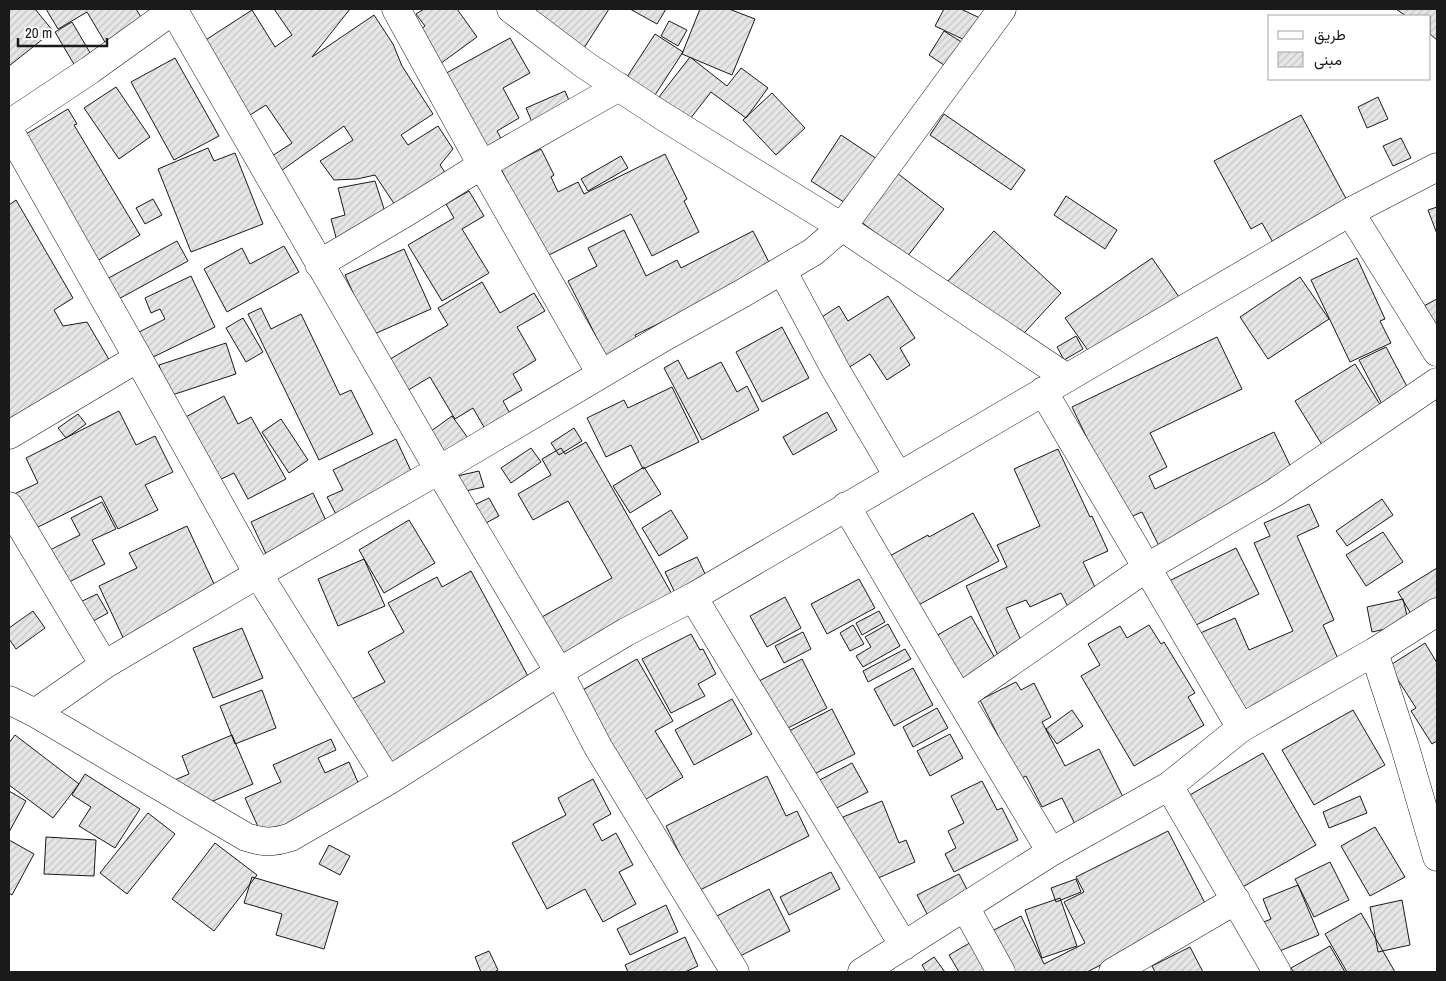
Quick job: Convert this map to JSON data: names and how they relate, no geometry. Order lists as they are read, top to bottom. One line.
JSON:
{"legend":["طريق","مبنى"],"scale_bar":"20 m"}
